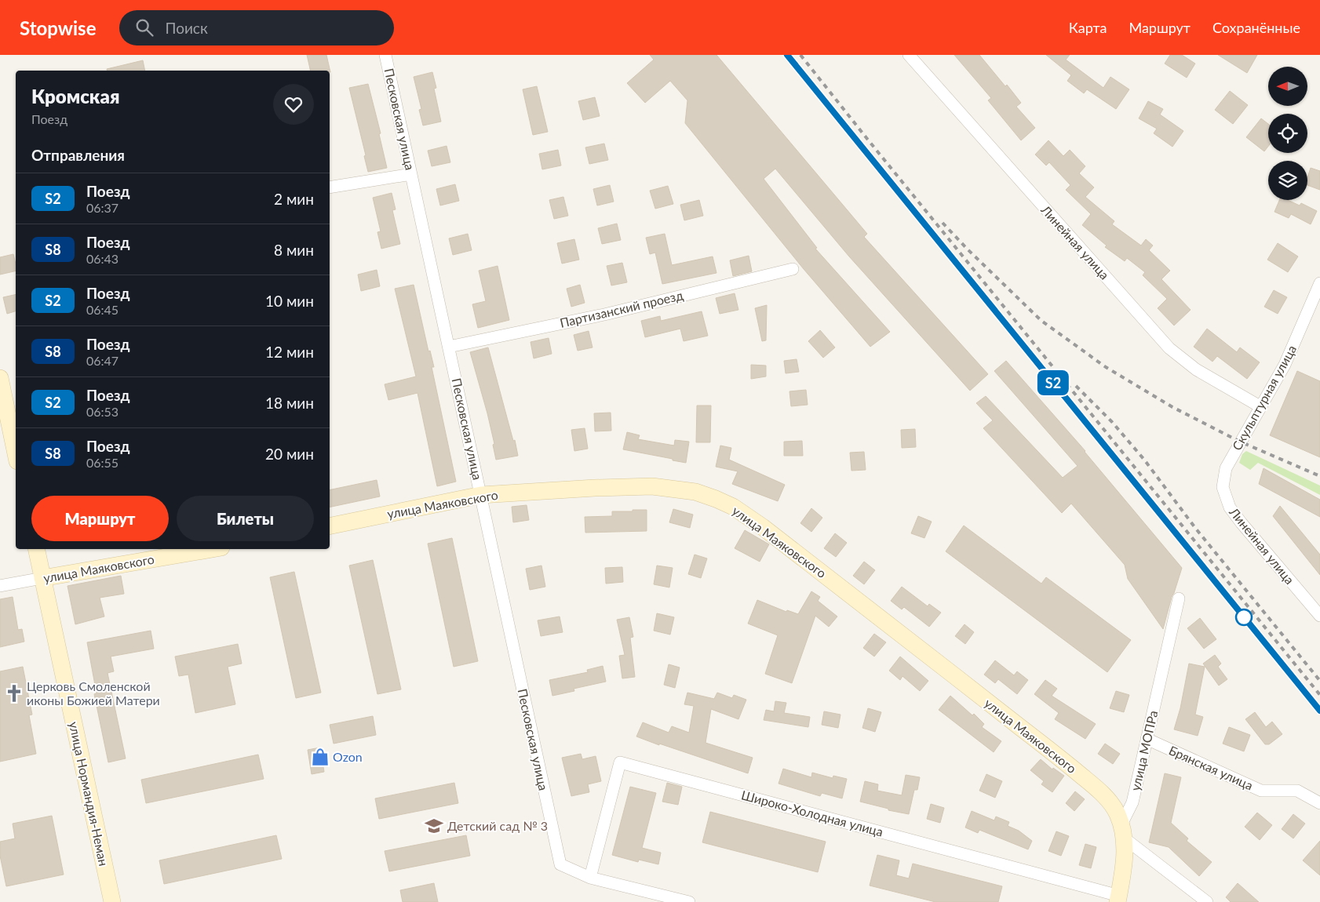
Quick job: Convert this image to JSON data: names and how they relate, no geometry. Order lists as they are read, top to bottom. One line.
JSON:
{"streets":{"street":["Песковская улица","Линейная улица","Партизанский проезд","Скульптурная улица","улица Маяковского","улица МОПРа","Брянская улица","улица Нормандия-Неман","Широко-Холодная улица"]},"crossings":[["Песковская улица","Партизанский проезд"],["Песковская улица","улица Маяковского"],["Песковская улица","Широко-Холодная улица"],["Линейная улица","Скульптурная улица"],["улица Маяковского","улица МОПРа"],["улица Маяковского","улица Нормандия-Неман"],["улица МОПРа","Брянская улица"],["улица МОПРа","Широко-Холодная улица"]],"places":{"church":["Церковь Смоленской иконы Божией Матери"],"shop":["Ozon"],"school or university":["Детский сад № 3"]},"north":"left","page":{"header":"Stopwise","search":"Поиск","nav":["Карта","Маршрут","Сохранённые"],"on_map":"S2","heading":[["Кромская","Поезд"],"Отправления"],"list":[{"mark":"S2","name":"Поезд","note":"06:37","value":"2 мин"},{"mark":"S8","name":"Поезд","note":"06:43","value":"8 мин"},{"mark":"S2","name":"Поезд","note":"06:45","value":"10 мин"},{"mark":"S8","name":"Поезд","note":"06:47","value":"12 мин"},{"mark":"S2","name":"Поезд","note":"06:53","value":"18 мин"},{"mark":"S8","name":"Поезд","note":"06:55","value":"20 мин"}],"buttons":["Маршрут","Билеты"]}}
